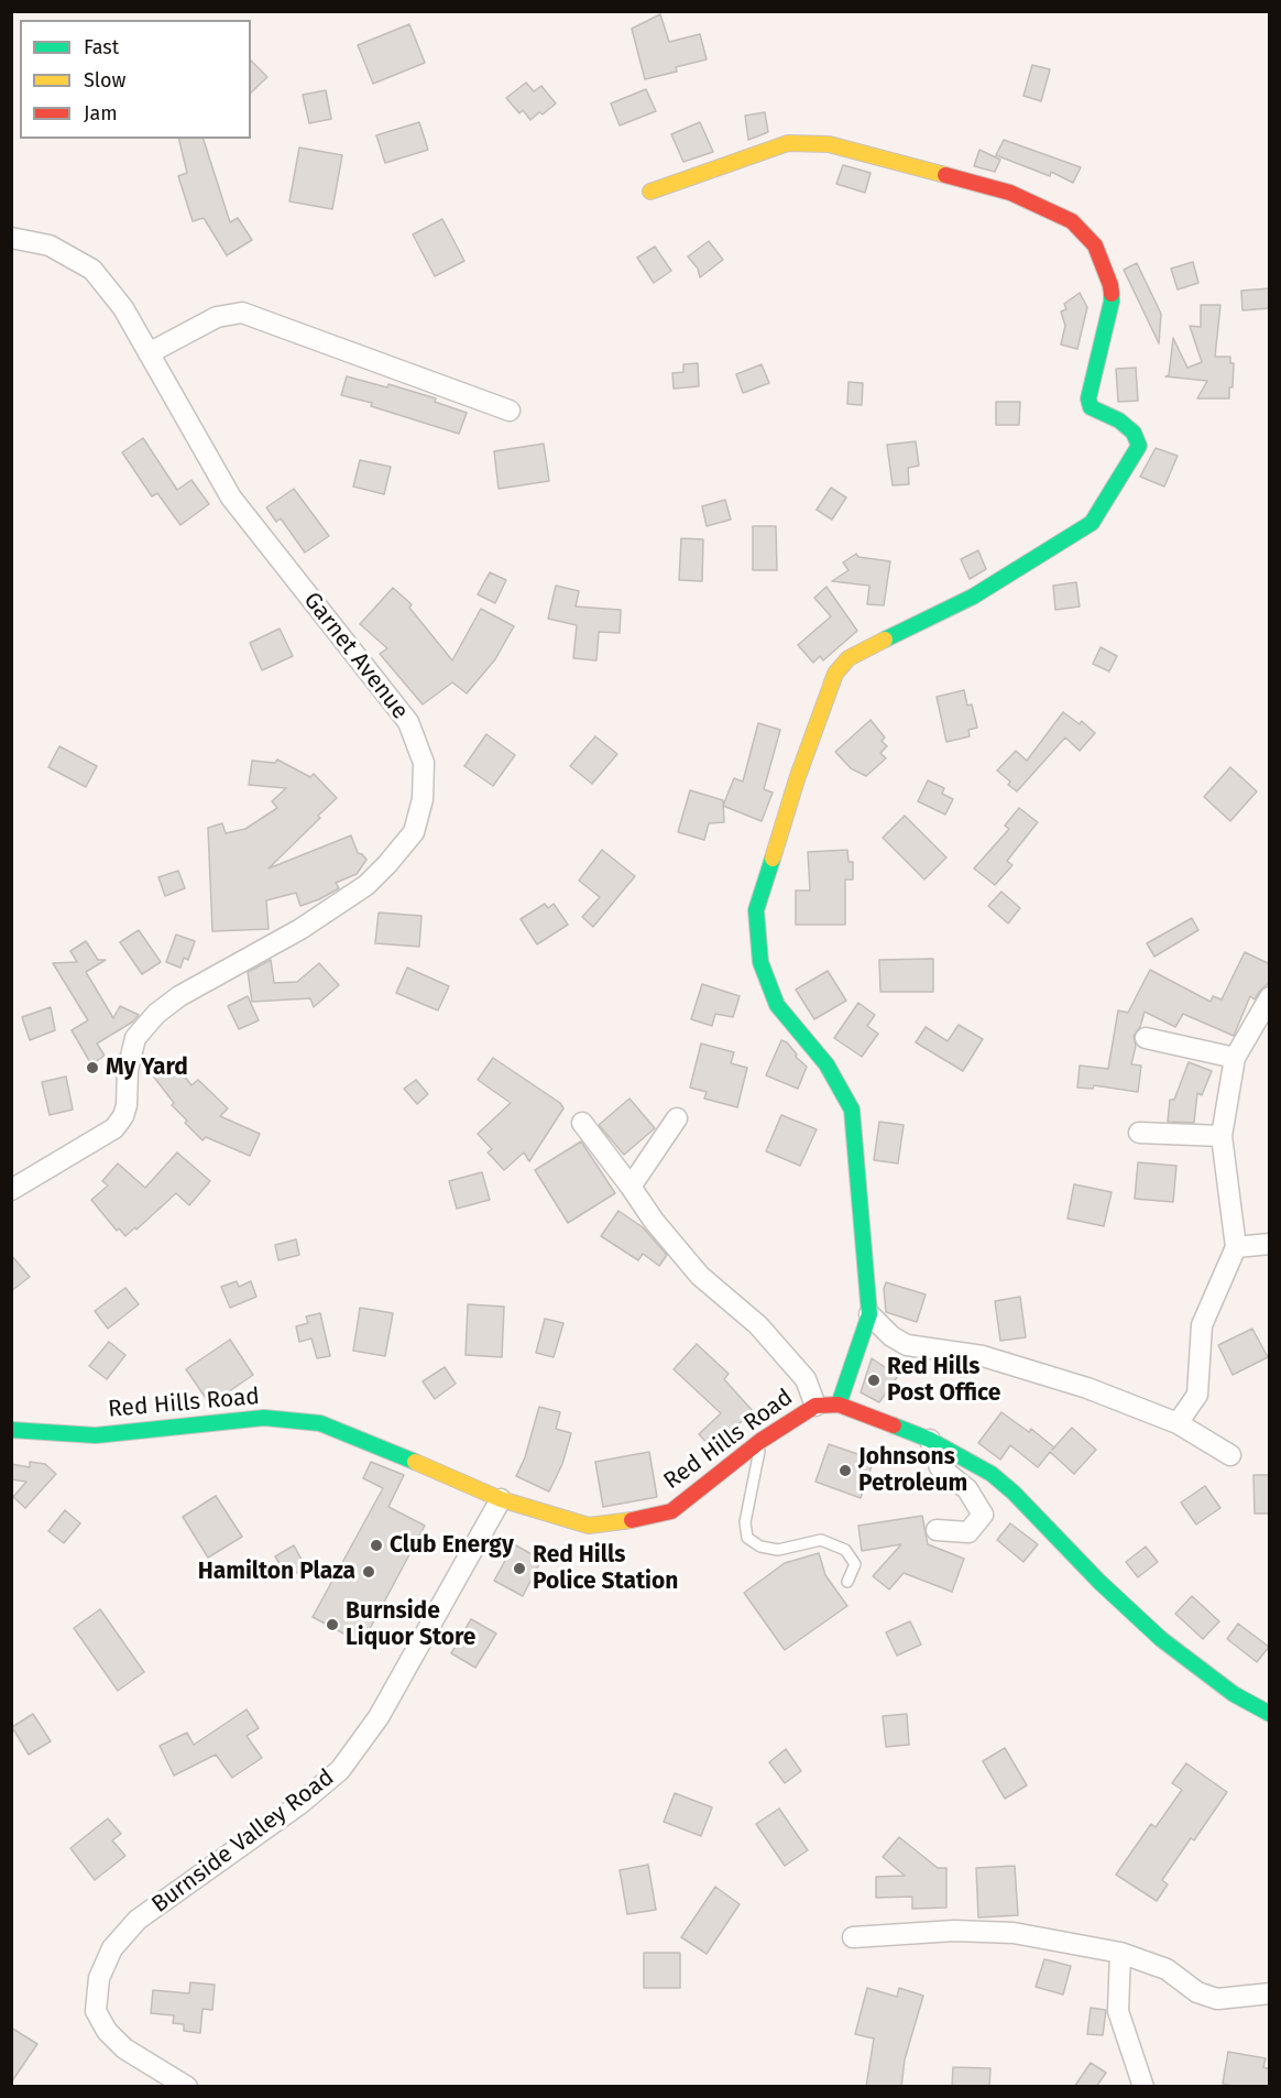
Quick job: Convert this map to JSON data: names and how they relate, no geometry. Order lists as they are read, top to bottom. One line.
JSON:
{"streets":{"street":["Garnet Avenue","Red Hills Road","Burnside Valley Road"]},"crossings":[["Red Hills Road","Burnside Valley Road"]],"places":["My Yard","Red Hills Post Office","Johnsons Petroleum","Club Energy","Red Hills Police Station","Hamilton Plaza","Burnside Liquor Store"],"legend":["Fast","Slow","Jam"]}
